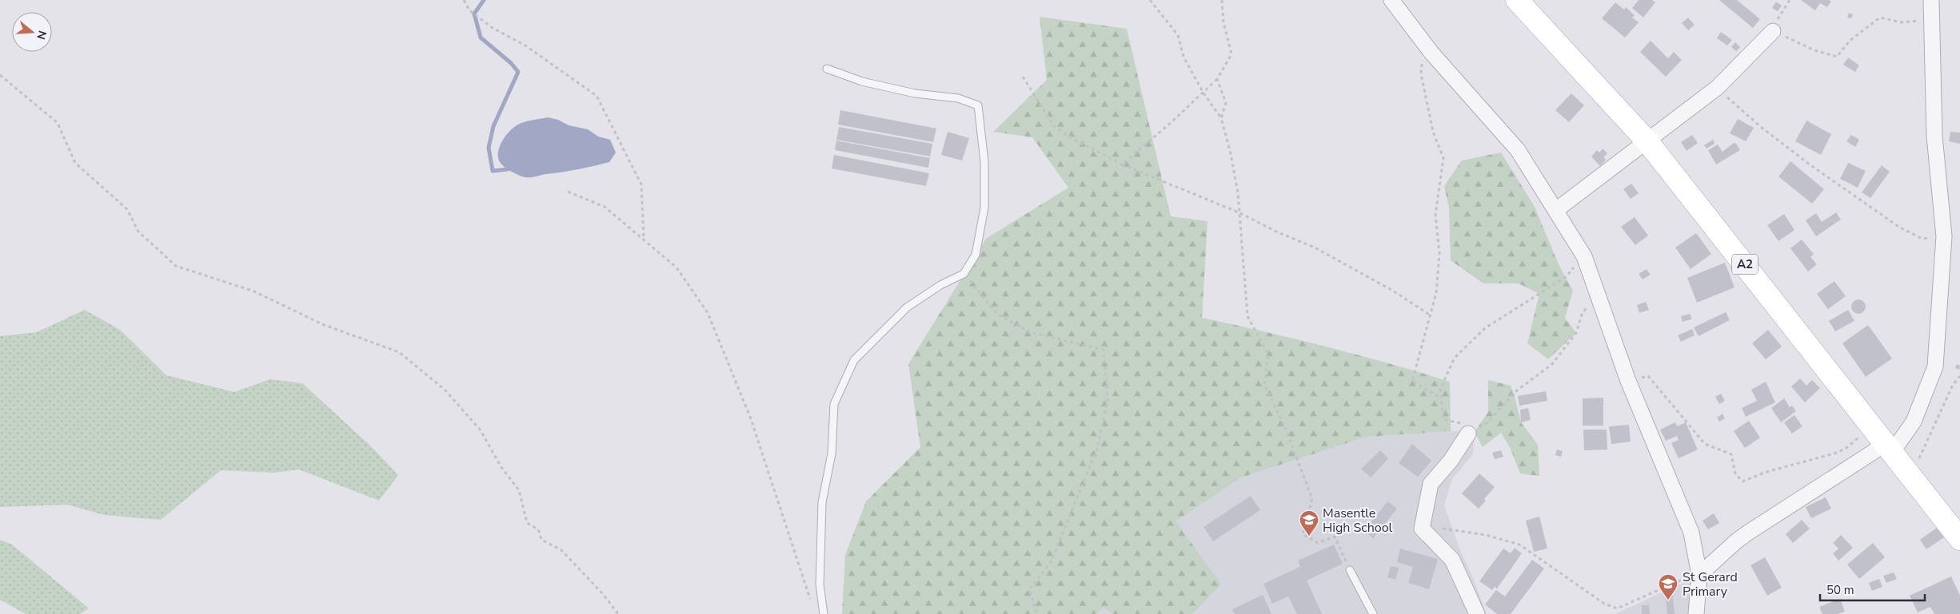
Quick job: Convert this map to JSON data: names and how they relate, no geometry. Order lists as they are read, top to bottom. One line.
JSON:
{"streets":{"main road":["A2"]},"places":{"school or university":["Masentle High School","St Gerard Primary"]},"scale_bar":"50 m","north":"right"}
